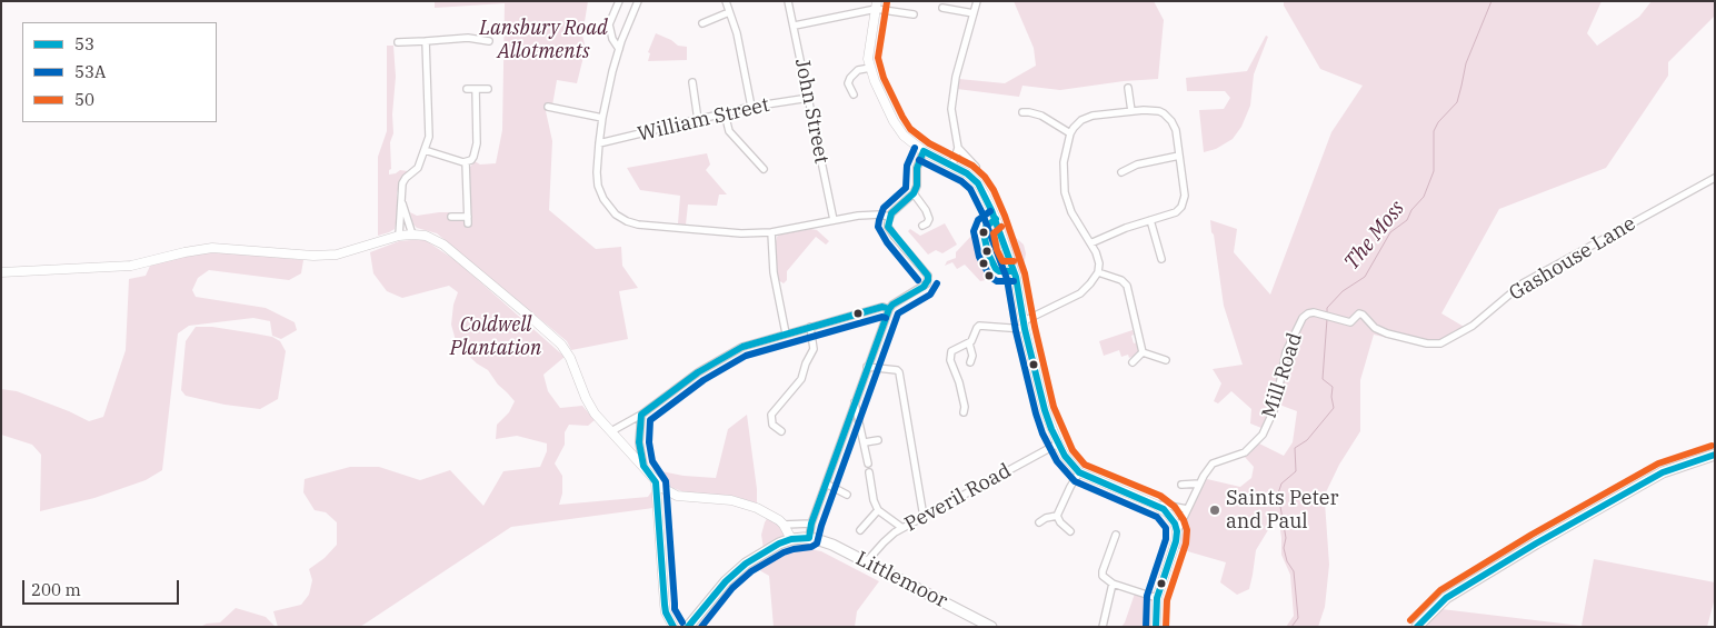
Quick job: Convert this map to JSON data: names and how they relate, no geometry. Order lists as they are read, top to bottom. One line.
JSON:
{"streets":{"main road":["Littlemoor"],"street":["John Street","William Street","Gashouse Lane","Mill Road","Peveril Road"]},"crossings":[["John Street","William Street"],["Gashouse Lane","Mill Road"],["Peveril Road","Littlemoor"]],"water":["The Moss"],"parks":["Lansbury Road Allotments","Coldwell Plantation"],"places":["Saints Peter and Paul"],"lines":["transit line 50","transit line 53A","transit line 53"],"legend":["53","53A","50"],"scale_bar":"200 m"}
